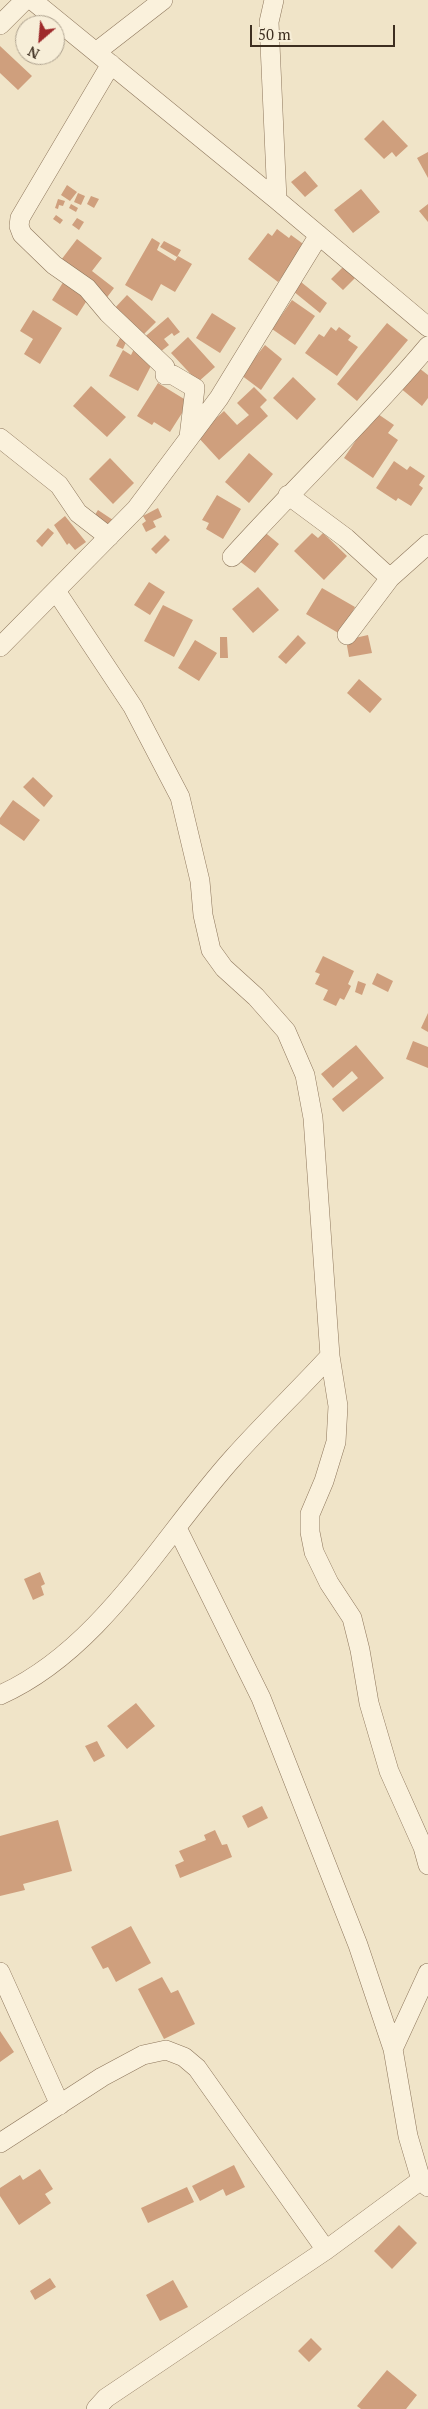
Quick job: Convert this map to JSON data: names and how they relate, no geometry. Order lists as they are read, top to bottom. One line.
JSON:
{"scale_bar":"50 m","north":"bottom left"}
